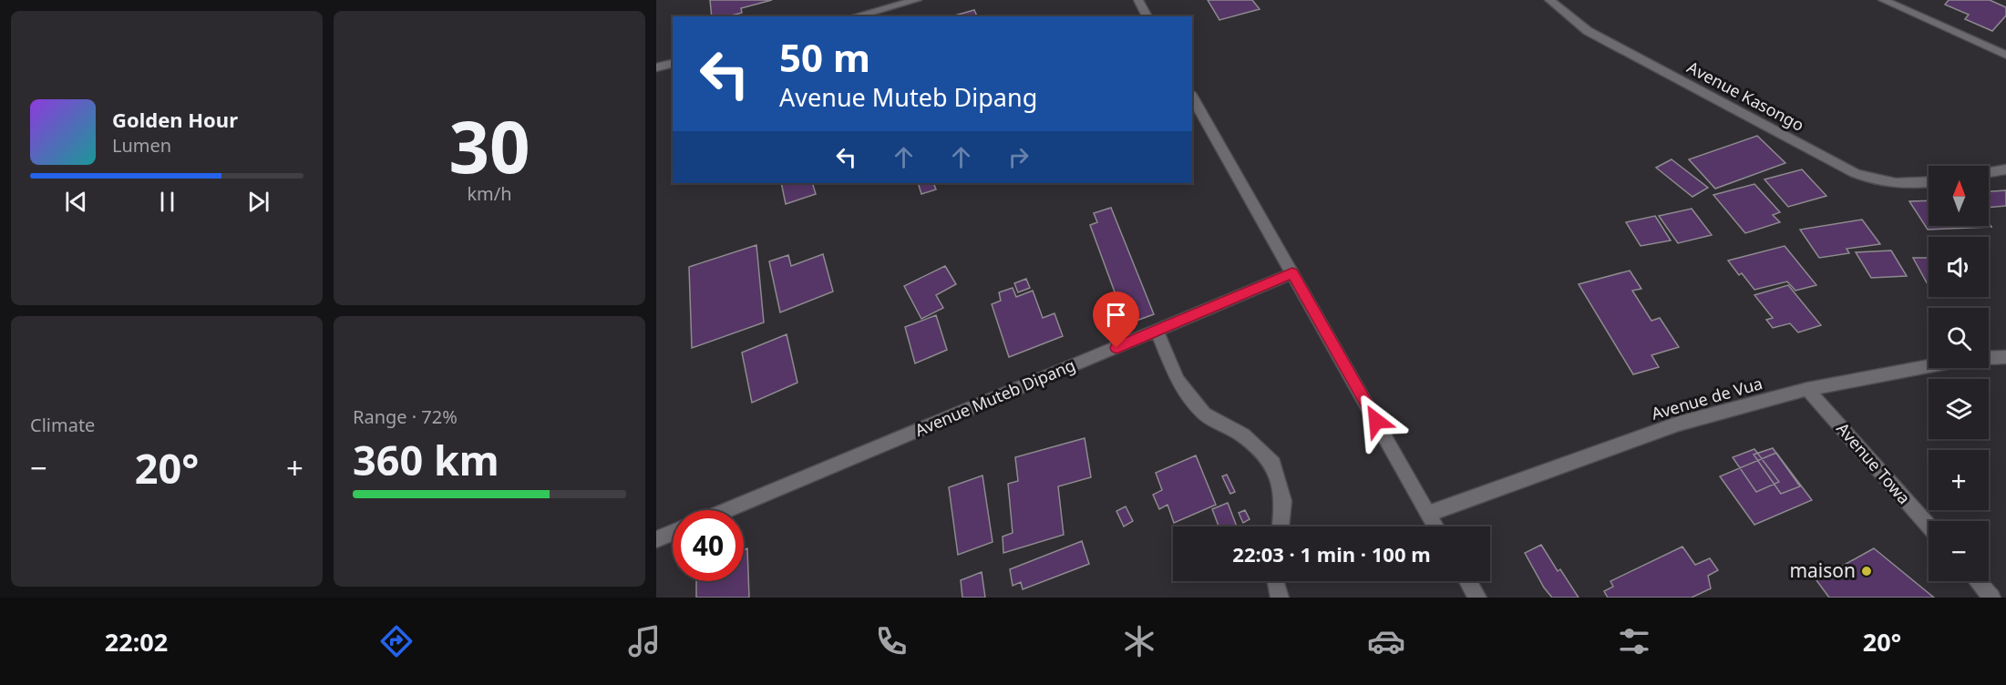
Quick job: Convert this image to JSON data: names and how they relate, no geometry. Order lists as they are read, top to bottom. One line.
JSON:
{"streets":{"street":["Avenue Kasongo","Avenue Muteb Dipang","Avenue de Vua","Avenue Towa"]},"crossings":[["Avenue de Vua","Avenue Towa"]],"places":["maison"],"north":"top","page":{"tile":[["30","km/h"],"Climate",["Range · 72%","360 km"]],"turn":["50 m","Avenue Muteb Dipang"],"song":["Golden Hour","Lumen"],"map_buttons":["+","−"],"heat":["−","20°","+"],"limit":"40","trip":"22:03 · 1 min · 100 m","tabs":["22:02","20°"]}}
